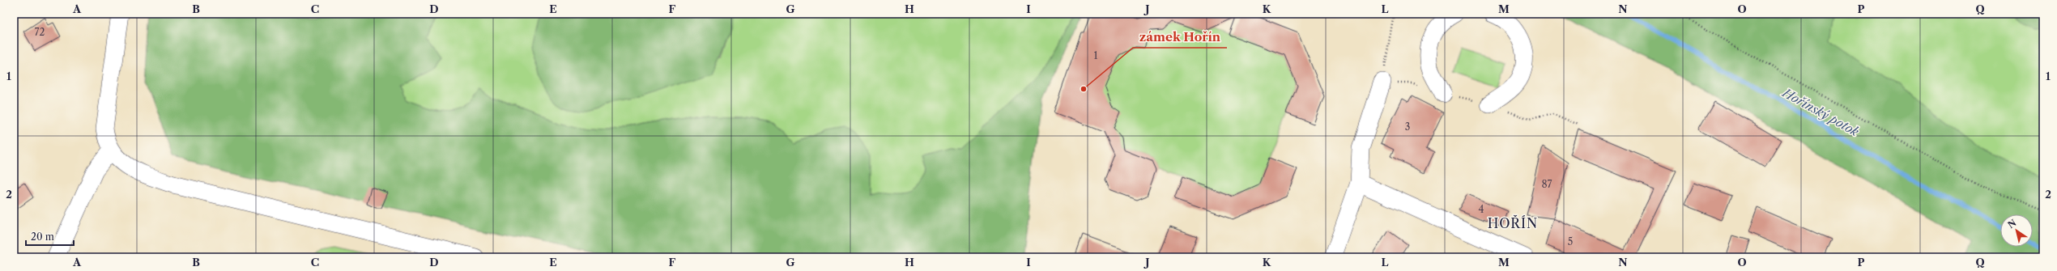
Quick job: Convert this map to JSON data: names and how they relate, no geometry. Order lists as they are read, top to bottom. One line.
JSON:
{"districts":["HOŘÍN"],"water":["Hořínský potok"],"places":["zámek Hořín"],"house_numbers":["72","1","3","87","4","5"],"scale_bar":"20 m","north":"top left","grid":{"columns":["A","B","C","D","E","F","G","H","I","J","K","L","M","N","O","P","Q"],"rows":["1","2"]}}
